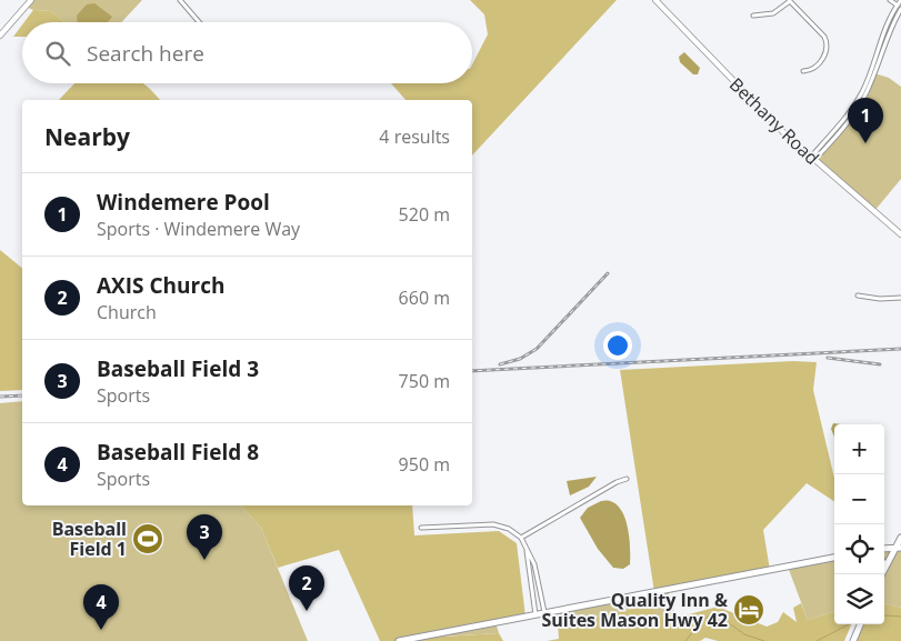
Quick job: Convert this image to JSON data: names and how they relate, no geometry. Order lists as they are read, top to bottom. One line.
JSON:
{"streets":{"main road":["Bethany Road"]},"places":{"sports":["Baseball Field 1"],"hotel":["Quality Inn & Suites Mason Hwy 42"]},"page":{"search":"Search here","pins":["1","3","2","4"],"heading":["Nearby","4 results"],"list":[{"mark":"1","name":"Windemere Pool","note":"Sports · Windemere Way","value":"520 m"},{"mark":"2","name":"AXIS Church","note":"Church","value":"660 m"},{"mark":"3","name":"Baseball Field 3","note":"Sports","value":"750 m"},{"mark":"4","name":"Baseball Field 8","note":"Sports","value":"950 m"}],"map_buttons":["+","−"]}}
